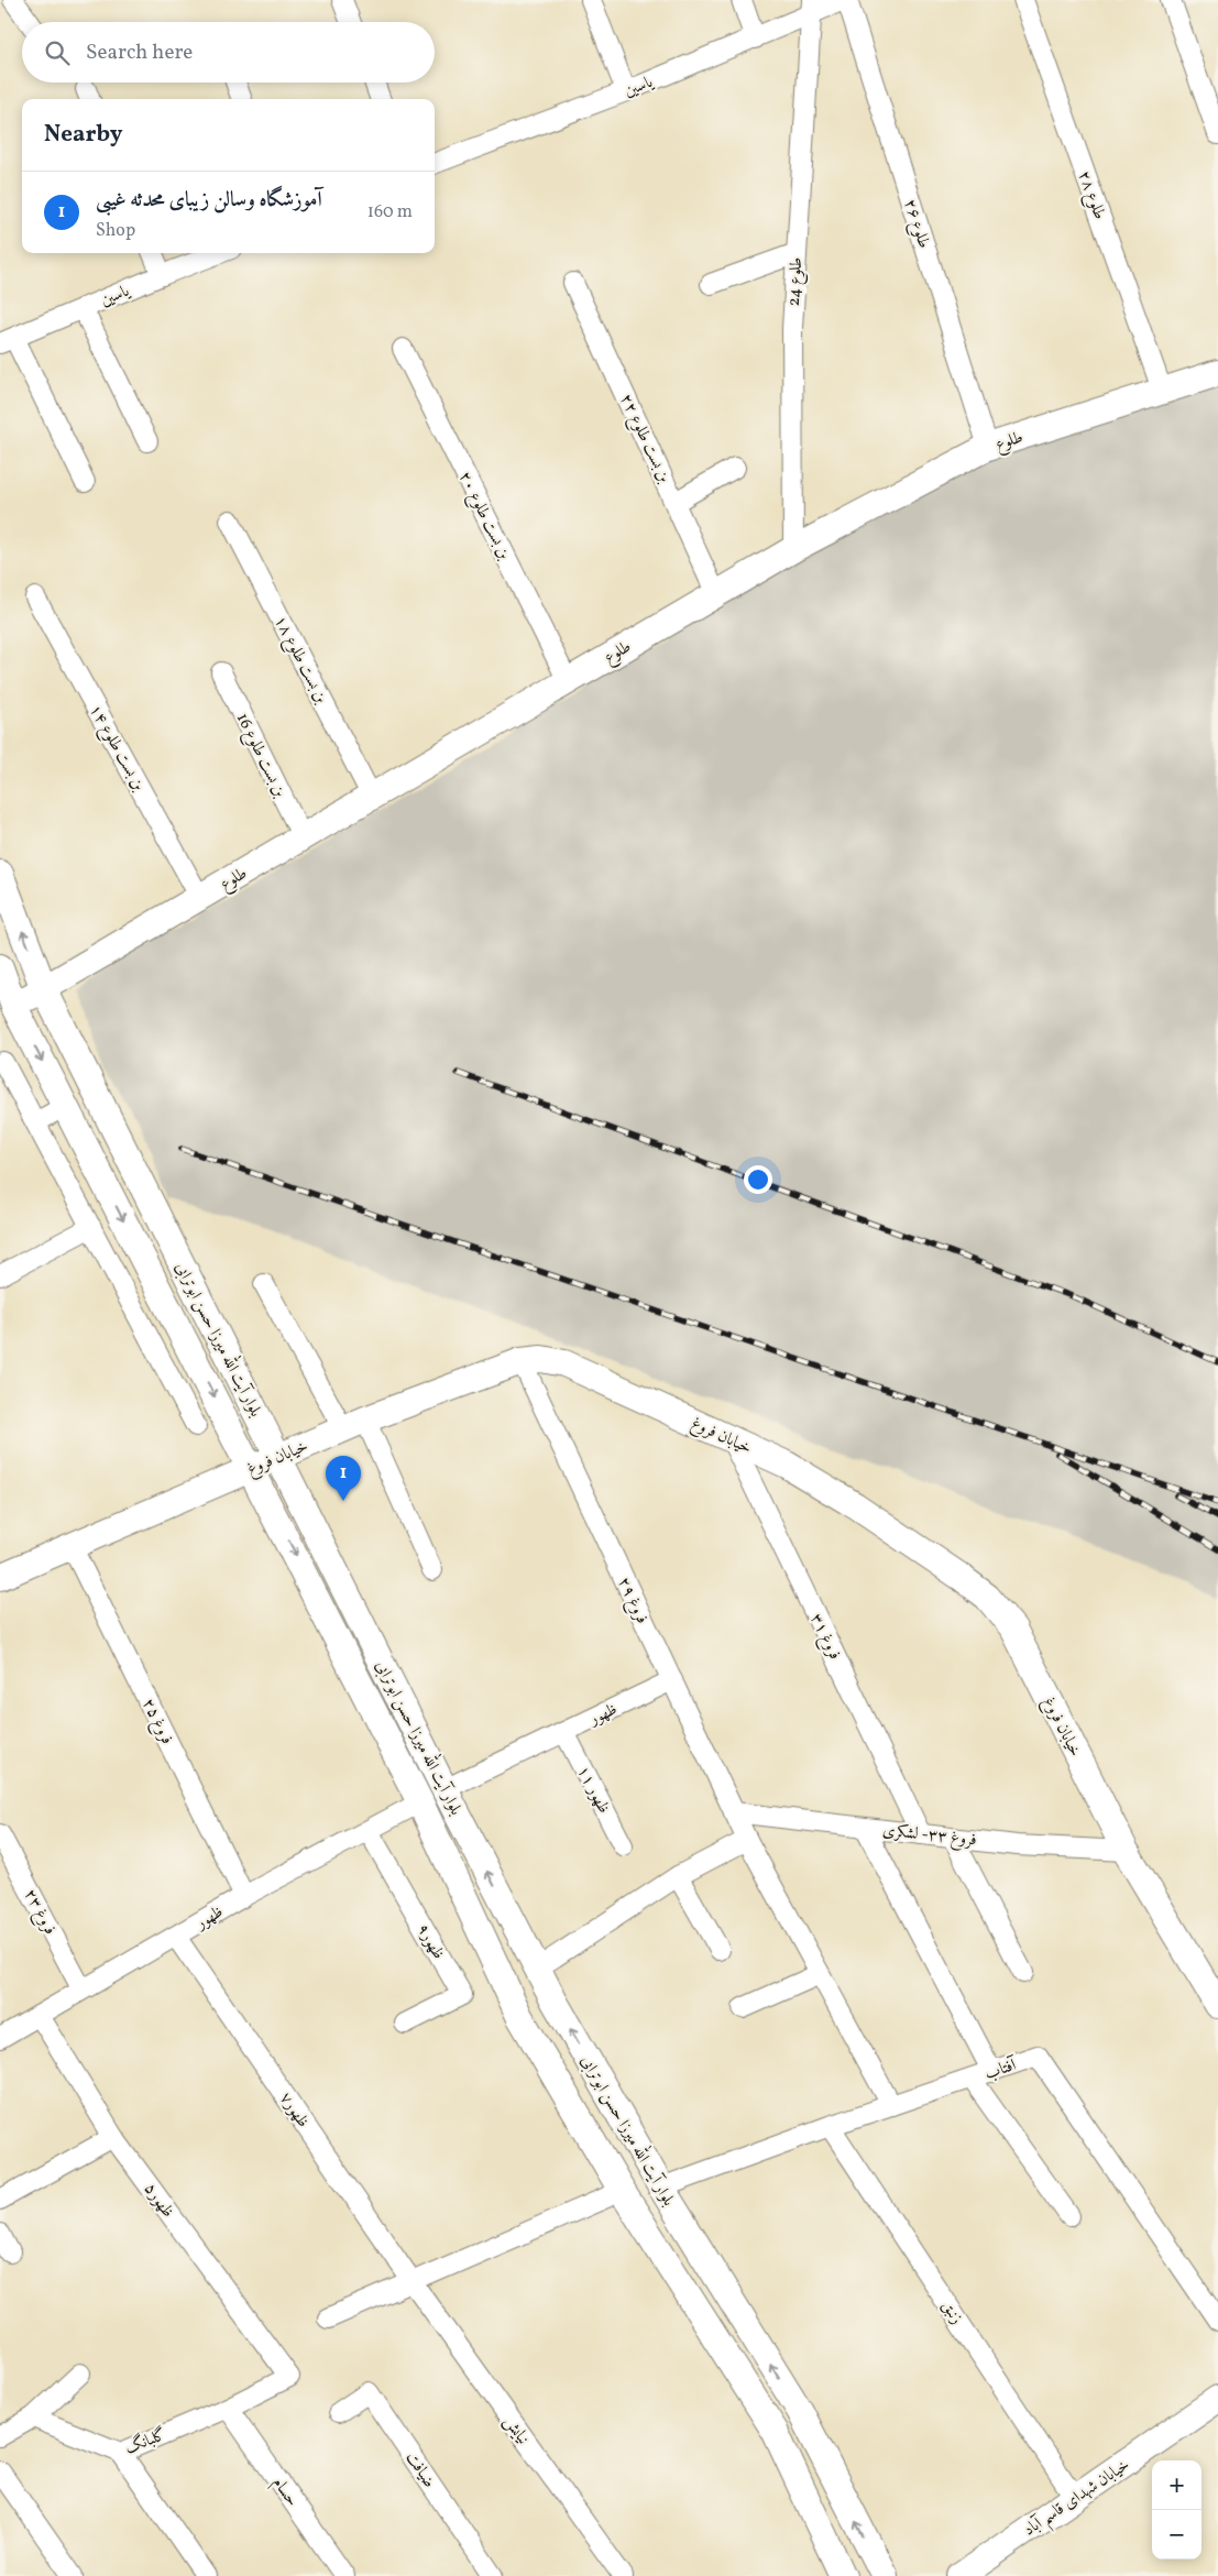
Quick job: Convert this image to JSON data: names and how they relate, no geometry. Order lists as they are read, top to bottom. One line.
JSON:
{"streets":{"main road":["طلوع","بلوار آیت الله میرزا حسن ابوترابی","خیابان فروغ","خیابان شهدای قاسم آباد"],"street":["یاسین","طلوع ۲۸","طلوع ۲۶","طلوع 24","بن بست طلوع ۲۲","بن بست طلوع ۲۰","بن بست طلوع ۱۸","بن بست طلوع ۱۴","بن بست طلوع 16","فروغ ۲۹","فروغ ۳۱","ظهور","فروغ ۲۵","ظهور ۱۱","فروغ ۳۳- لشکری","فروغ ۲۳","ظهور۹","آفتاب","ظهور۷","ظهور۵","زنبق","نيايش","گلبانگ","ضیافت","حسام"]},"crossings":[["یاسین","طلوع ۲۶"],["یاسین","طلوع 24"],["طلوع ۲۸","طلوع"],["طلوع ۲۶","طلوع"],["طلوع 24","طلوع"],["بن بست طلوع ۲۲","طلوع"],["طلوع","بن بست طلوع ۲۰"],["طلوع","بن بست طلوع ۱۸"],["طلوع","بن بست طلوع ۱۴"],["طلوع","بن بست طلوع 16"],["طلوع","بلوار آیت الله میرزا حسن ابوترابی"],["بلوار آیت الله میرزا حسن ابوترابی","خیابان فروغ"],["بلوار آیت الله میرزا حسن ابوترابی","ظهور"],["بلوار آیت الله میرزا حسن ابوترابی","آفتاب"],["خیابان فروغ","فروغ ۲۹"],["خیابان فروغ","فروغ ۳۱"],["خیابان فروغ","فروغ ۲۵"],["خیابان فروغ","فروغ ۳۳- لشکری"],["فروغ ۲۹","ظهور"],["فروغ ۲۹","فروغ ۳۳- لشکری"],["فروغ ۲۹","آفتاب"],["فروغ ۳۱","فروغ ۳۳- لشکری"],["ظهور","فروغ ۲۵"],["ظهور","ظهور ۱۱"],["ظهور","فروغ ۲۳"],["ظهور","ظهور۹"],["ظهور","ظهور۷"],["ظهور","ظهور۵"],["آفتاب","زنبق"],["ظهور۷","نيايش"],["ظهور۵","گلبانگ"],["زنبق","خیابان شهدای قاسم آباد"],["گلبانگ","حسام"]],"page":{"search":"Search here","heading":"Nearby","list":[{"mark":"1","name":"آموزشگاه وسالن زیبای محدثه غیبی","note":"Shop","value":"160 m"}],"pins":"1","map_buttons":["+","−"]}}
